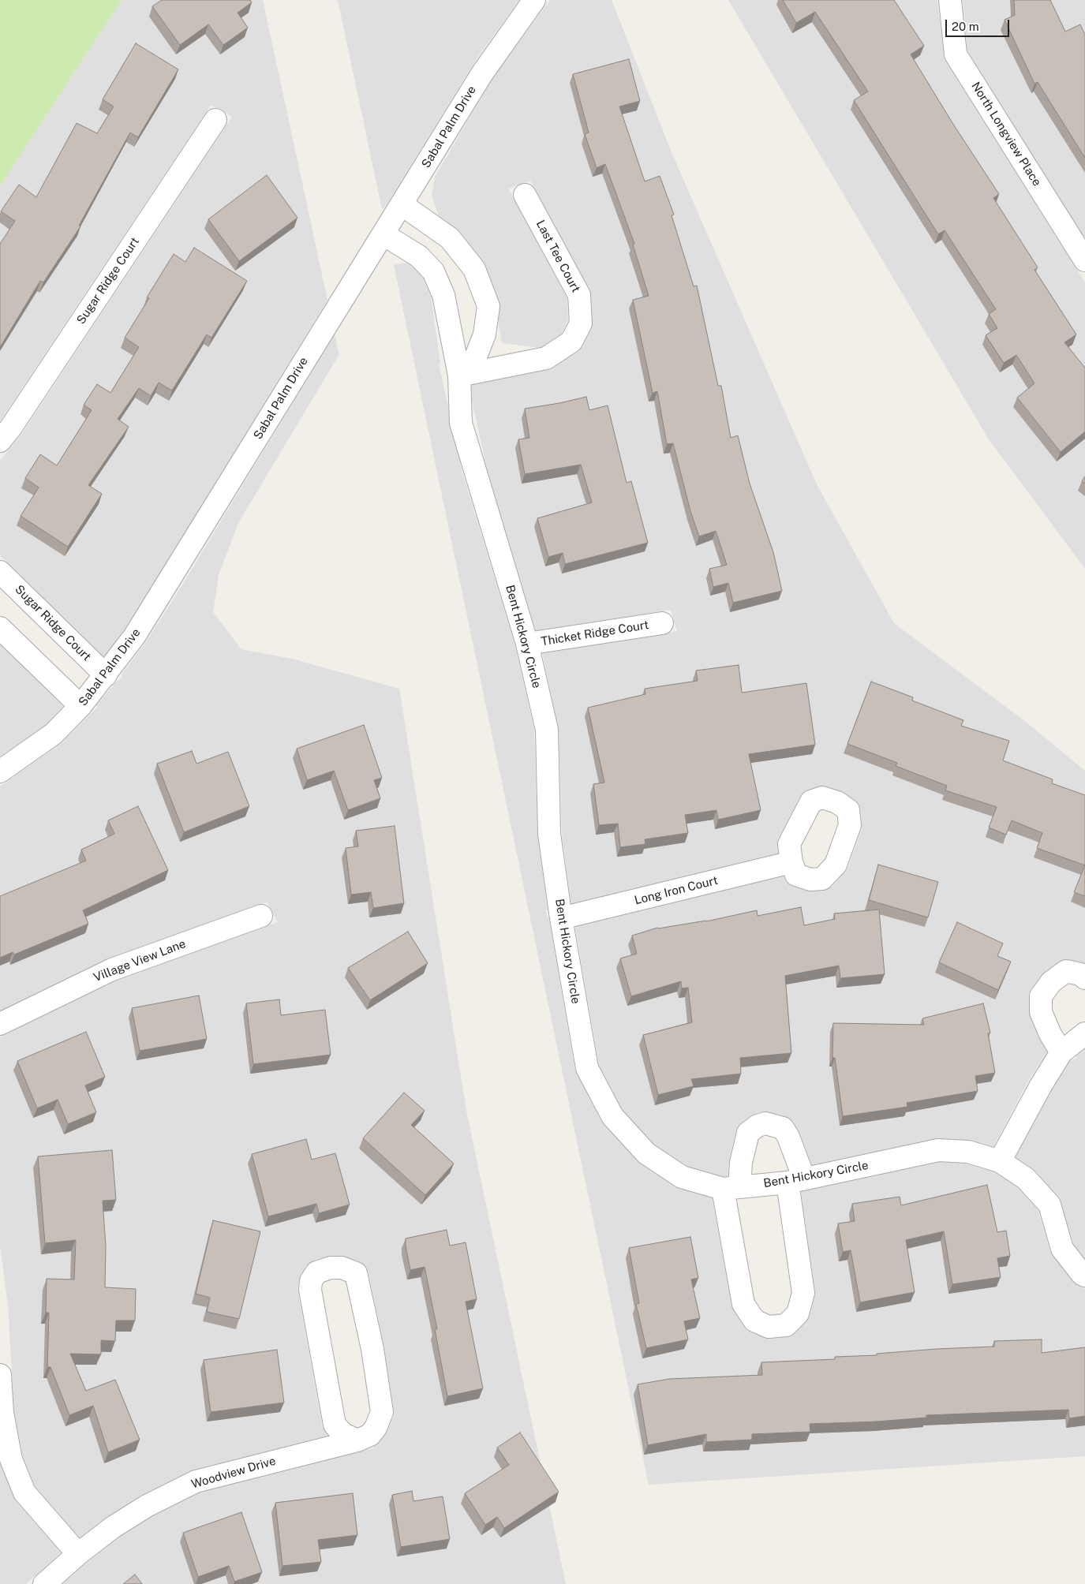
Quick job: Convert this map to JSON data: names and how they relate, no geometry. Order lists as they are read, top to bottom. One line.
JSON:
{"streets":{"street":["Sabal Palm Drive","North Longview Place","Last Tee Court","Sugar Ridge Court","Thicket Ridge Court","Bent Hickory Circle","Long Iron Court","Village View Lane","Woodview Drive"]},"crossings":[["Sabal Palm Drive","Sugar Ridge Court"],["Sabal Palm Drive","Bent Hickory Circle"],["Last Tee Court","Bent Hickory Circle"],["Thicket Ridge Court","Bent Hickory Circle"],["Bent Hickory Circle","Long Iron Court"]],"scale_bar":"20 m"}
